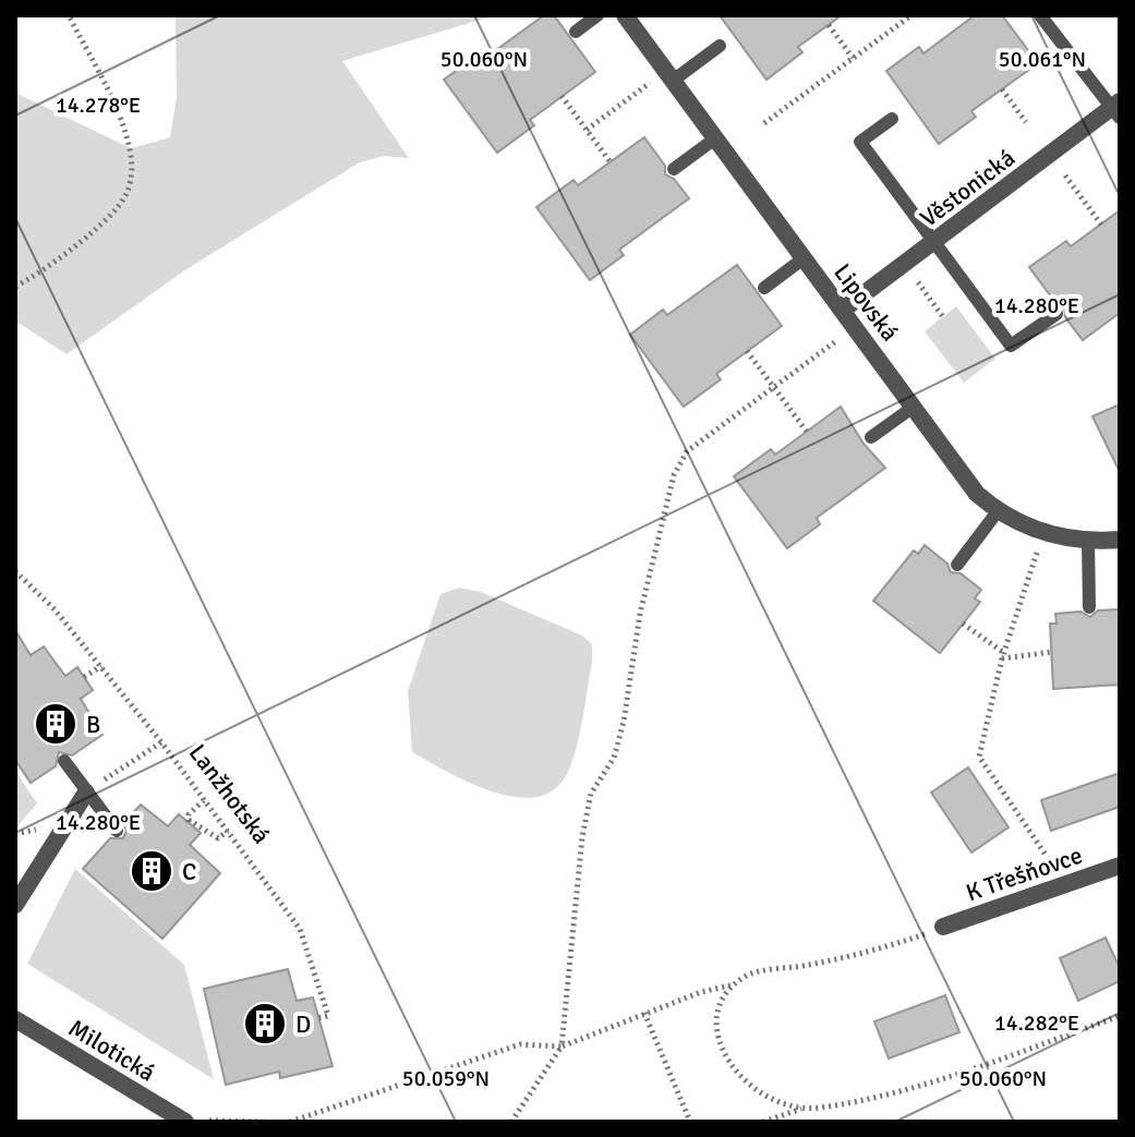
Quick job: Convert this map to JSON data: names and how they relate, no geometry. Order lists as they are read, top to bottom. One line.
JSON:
{"streets":{"street":["Věstonická","Lipovská","K Třešňovce","Milotická"],"path":["Lanžhotská"]},"crossings":[["Věstonická","Lipovská"]],"places":{"building":["B","C","D"]},"coordinates":["50.060°N","50.061°N","14.278°E","14.280°E","14.282°E","50.059°N"]}
